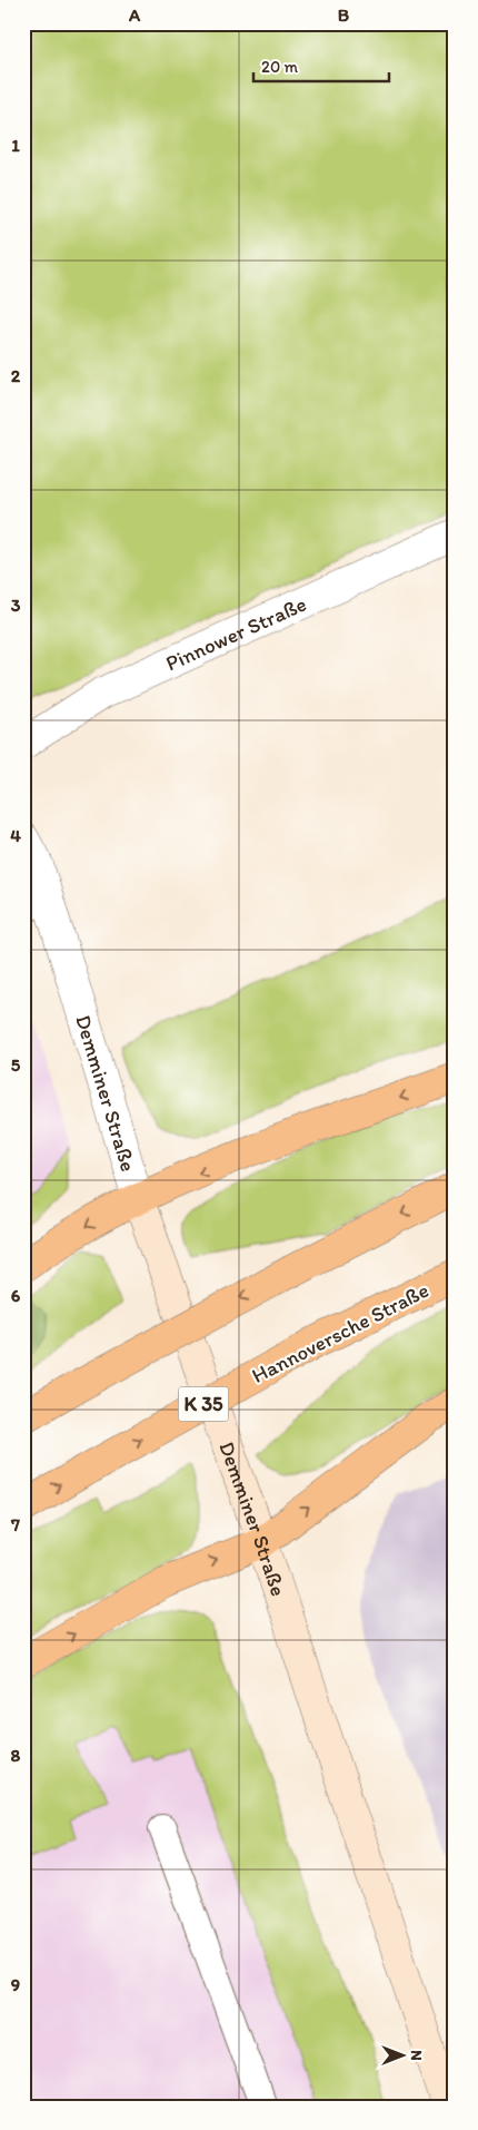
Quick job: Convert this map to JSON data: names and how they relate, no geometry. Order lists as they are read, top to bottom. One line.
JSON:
{"streets":{"highway":["Hannoversche Straße","K 35"],"main road":["Demminer Straße"],"street":["Pinnower Straße"]},"scale_bar":"20 m","north":"right","grid":{"columns":["A","B"],"rows":["1","2","3","4","5","6","7","8","9"]}}
